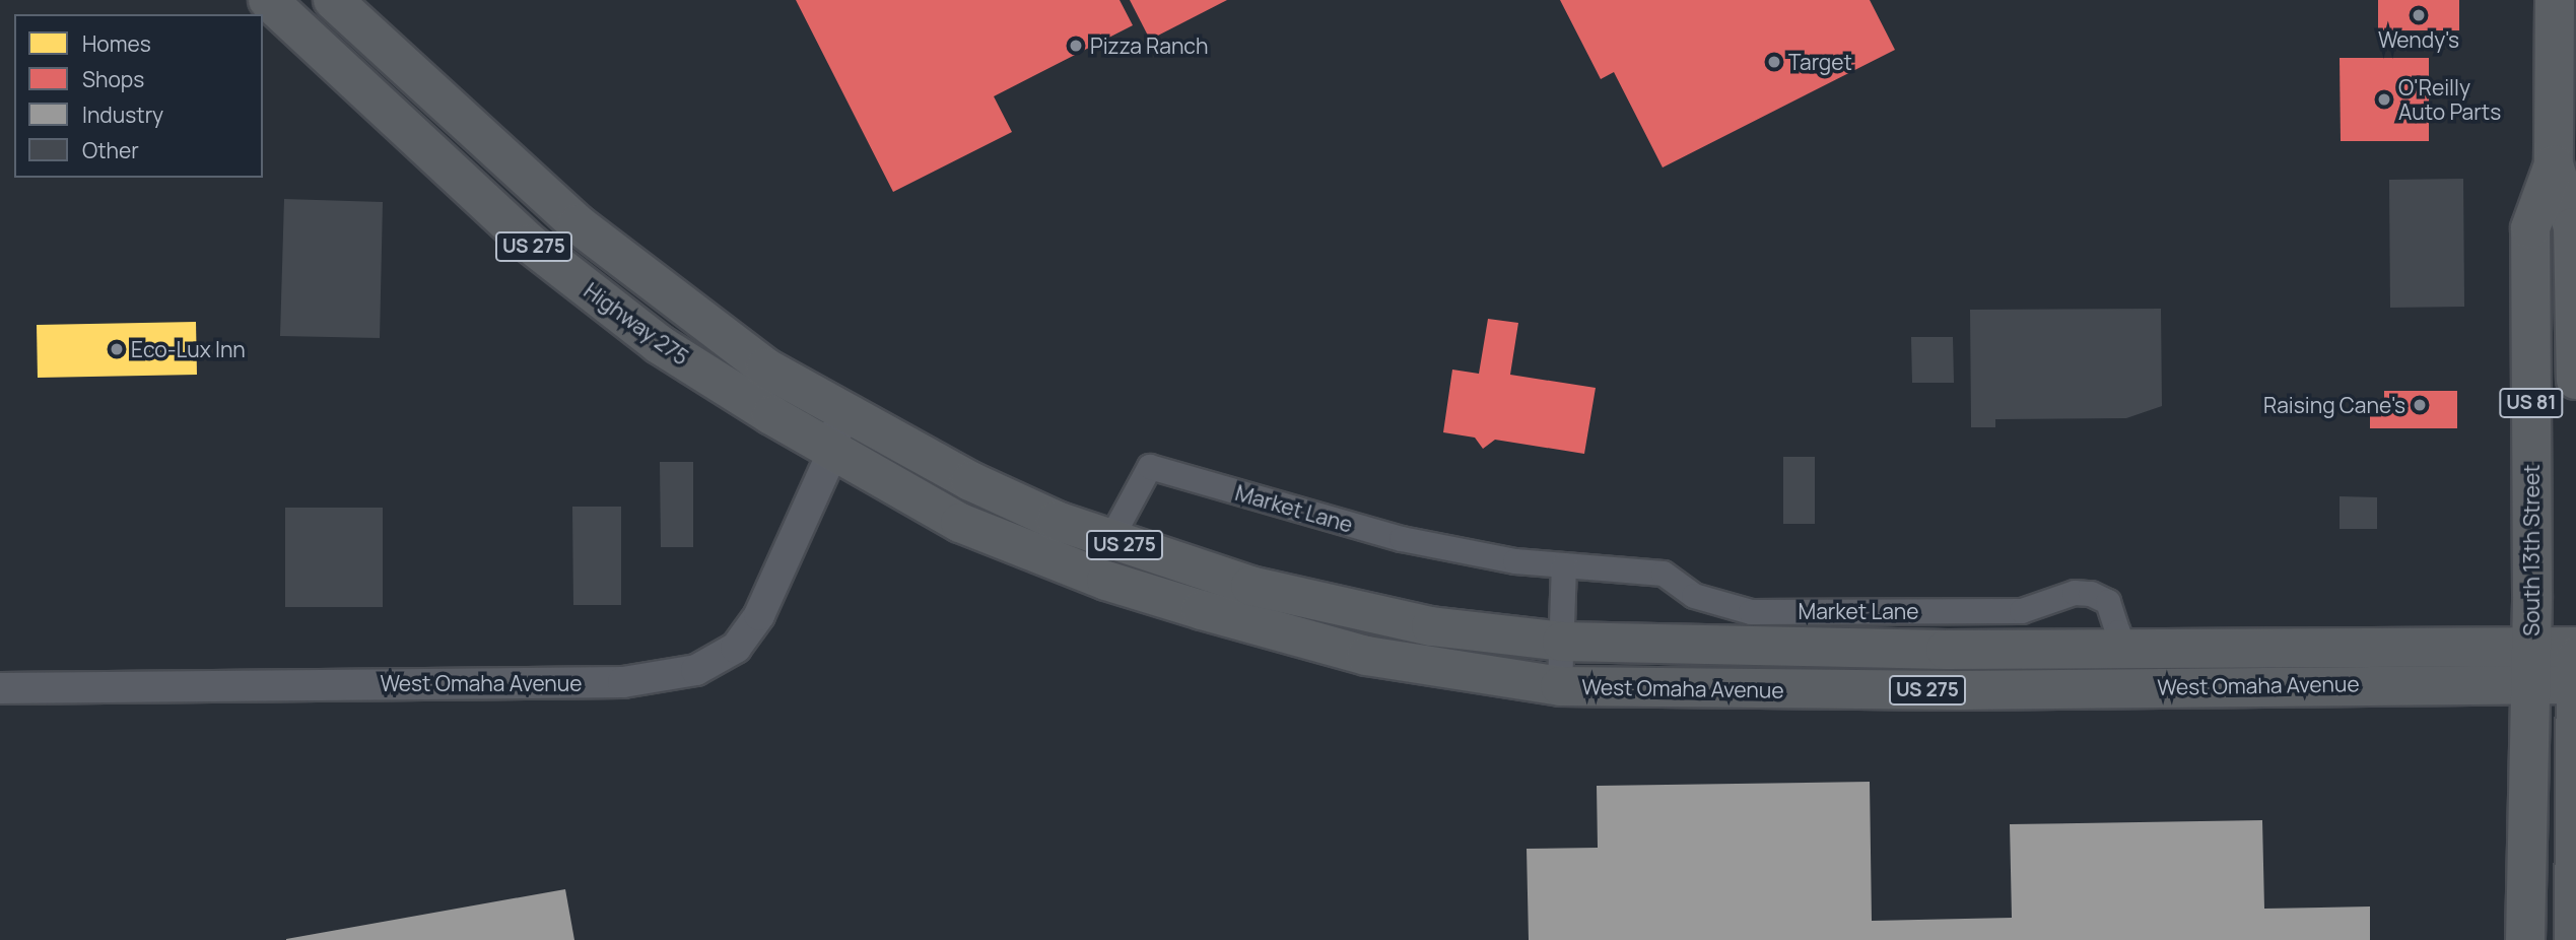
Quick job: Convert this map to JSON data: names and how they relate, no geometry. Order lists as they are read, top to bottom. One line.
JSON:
{"streets":{"highway":["US 275","Highway 275","US 81","South 13th Street","West Omaha Avenue"],"street":["Market Lane"]},"crossings":[["Highway 275","West Omaha Avenue"],["Market Lane","West Omaha Avenue"],["South 13th Street","West Omaha Avenue"]],"places":["Wendy's","Pizza Ranch","Target","O'Reilly Auto Parts","Eco-Lux Inn","Raising Cane's"],"legend":["Homes","Shops","Industry","Other"]}
